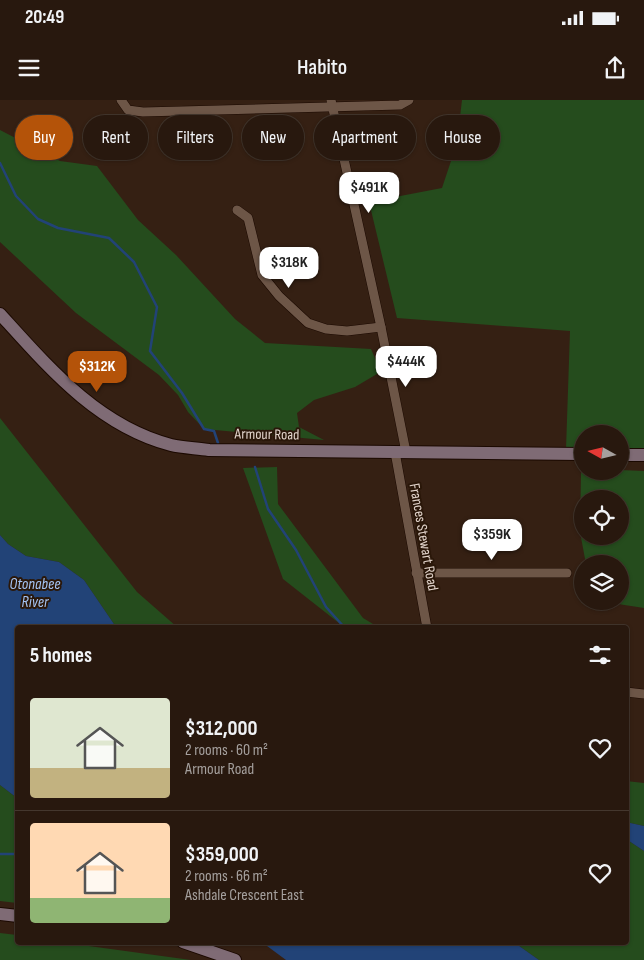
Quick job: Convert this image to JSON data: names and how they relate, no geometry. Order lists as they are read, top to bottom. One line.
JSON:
{"streets":{"main road":["Armour Road"],"street":["Frances Stewart Road"]},"crossings":[["Armour Road","Frances Stewart Road"]],"water":["Otonabee River"],"north":"left","page":{"status":"20:49","header":"Habito","chip":["Buy","Rent","Filters","New","Apartment","House"],"price":["$491K","$318K","$444K","$312K","$359K"],"heading":"5 homes","list":[{"name":"$312,000","note":"2 rooms · 60 m² · Armour Road"},{"name":"$359,000","note":"2 rooms · 66 m² · Ashdale Crescent East"}]}}
